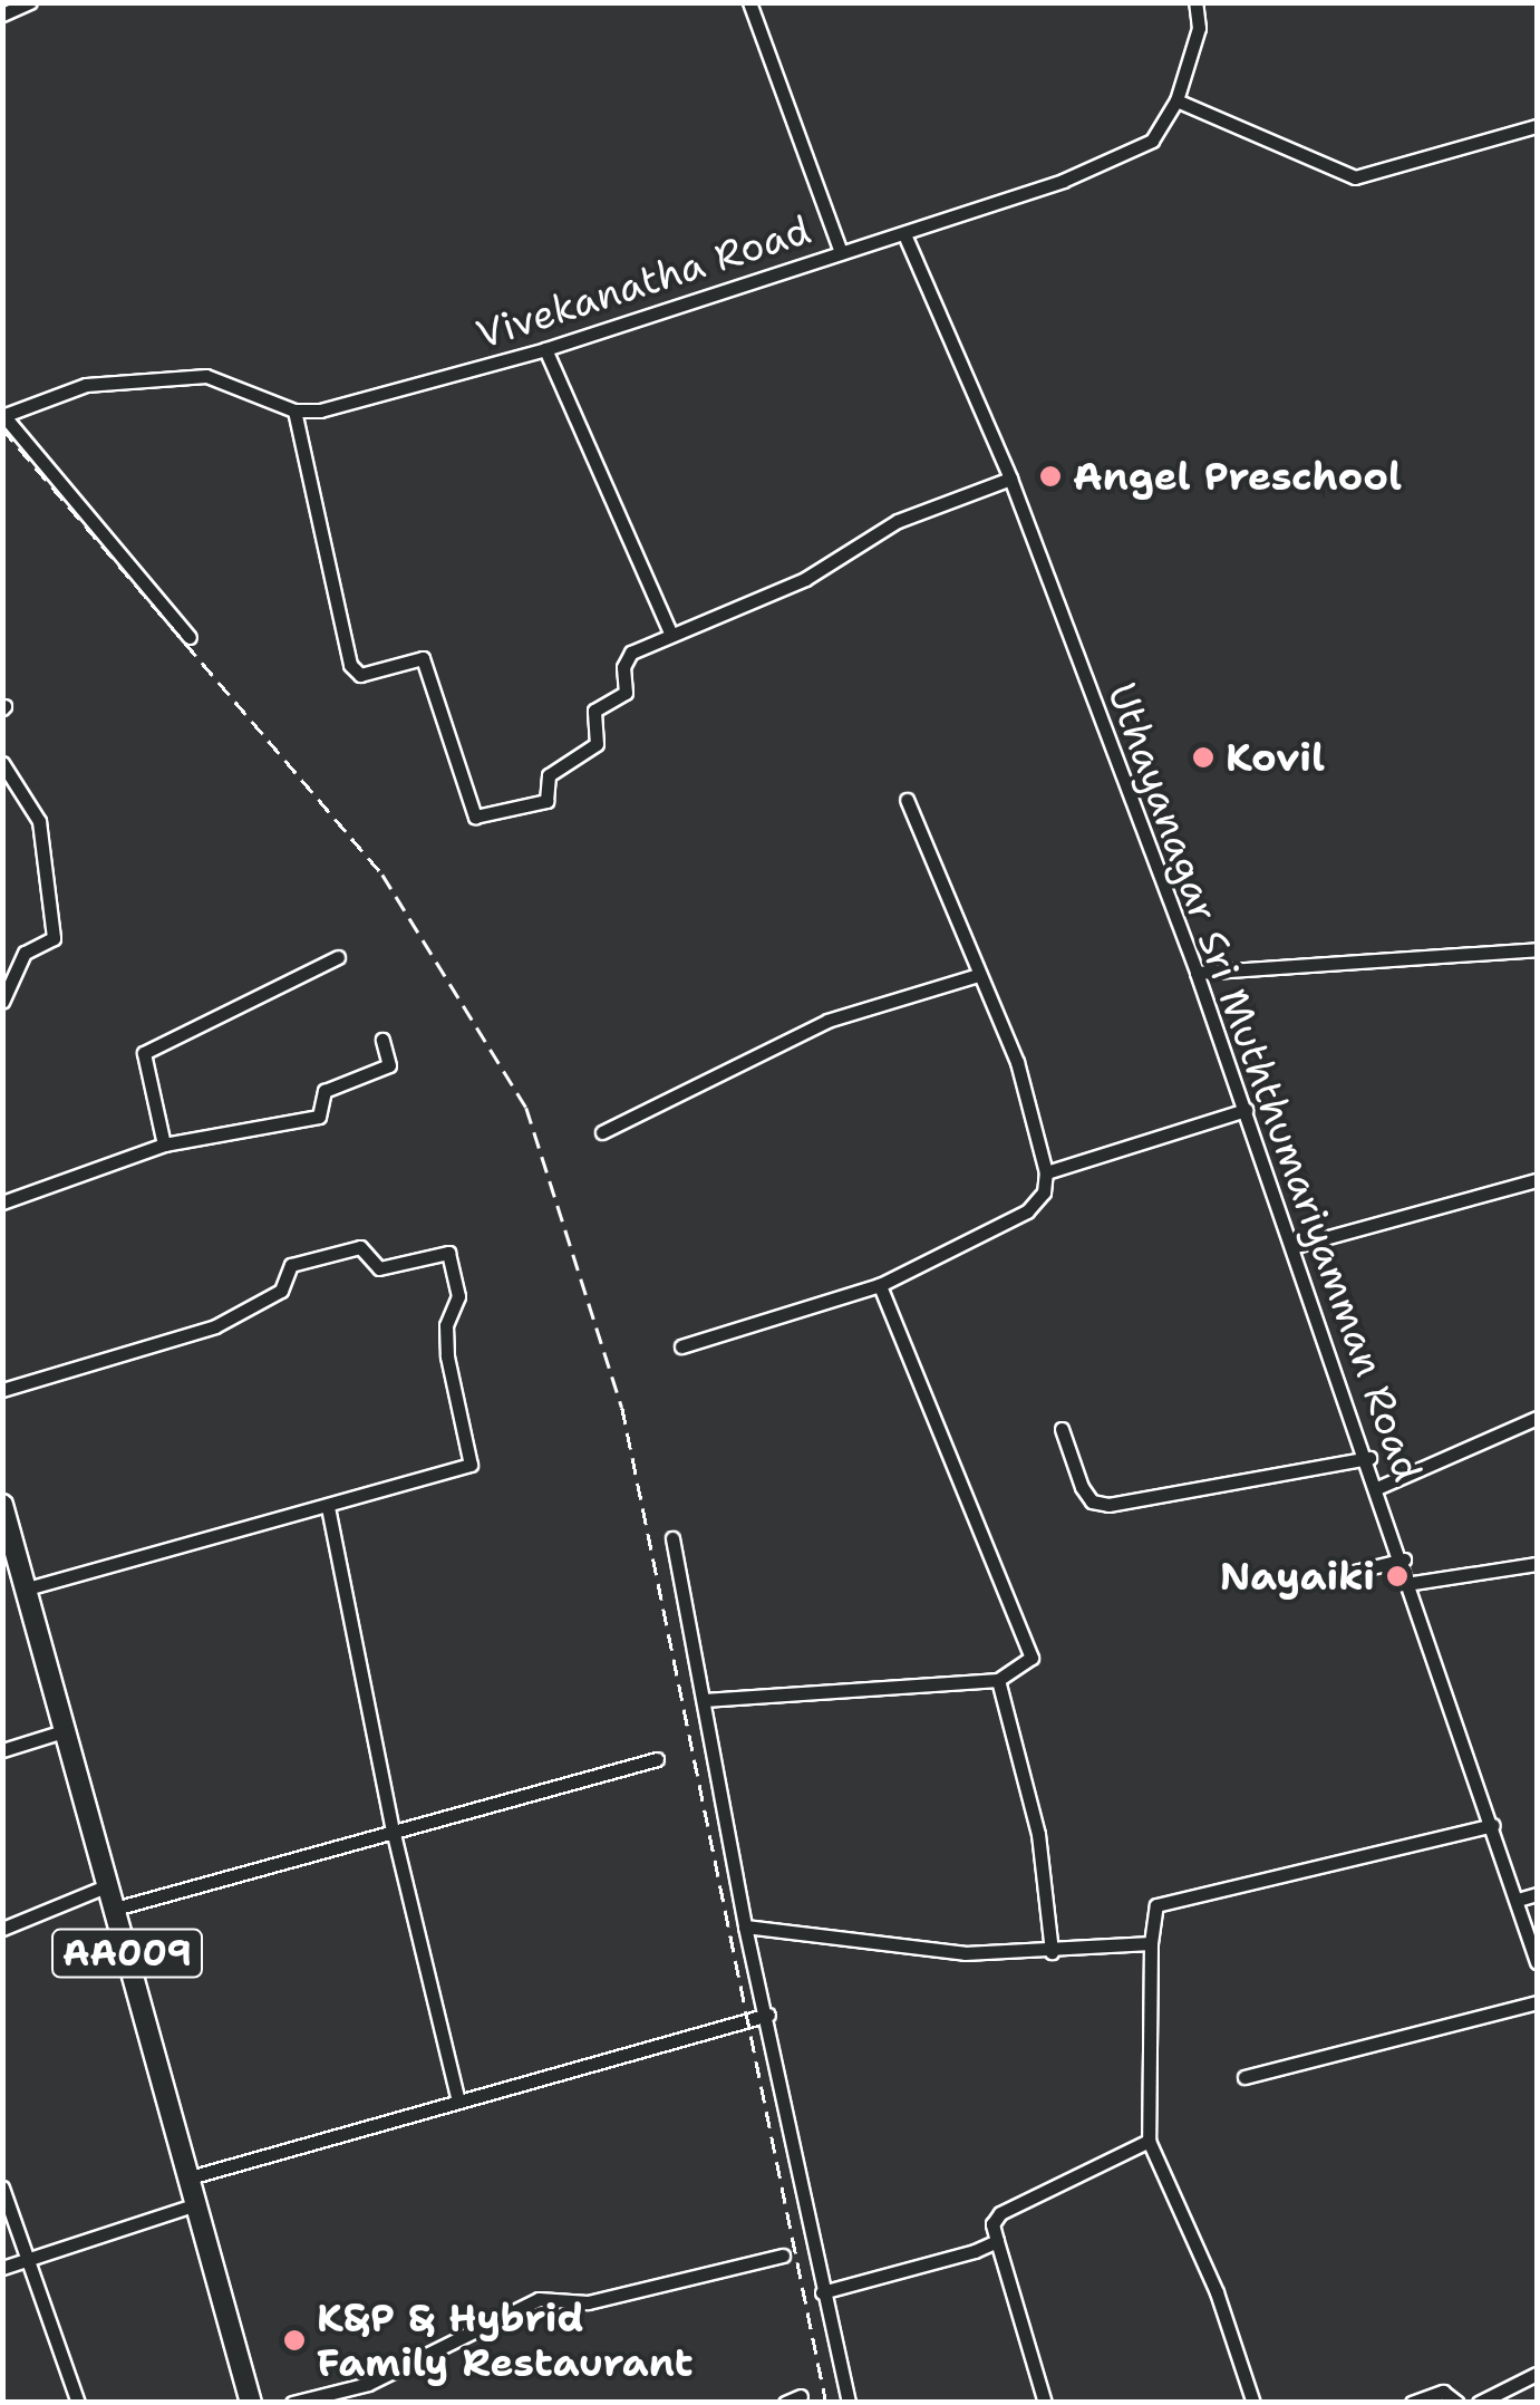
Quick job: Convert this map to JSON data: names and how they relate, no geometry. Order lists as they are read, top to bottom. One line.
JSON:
{"streets":{"highway":["AA009"],"street":["Vivekanatha Road","Uthayanagar Sri Muththumariyamman Road"]},"crossings":[["Vivekanatha Road","Uthayanagar Sri Muththumariyamman Road"]],"places":["Angel Preschool","Kovil","Nayaiki","K&P & Hybrid Family Restaurant"]}
